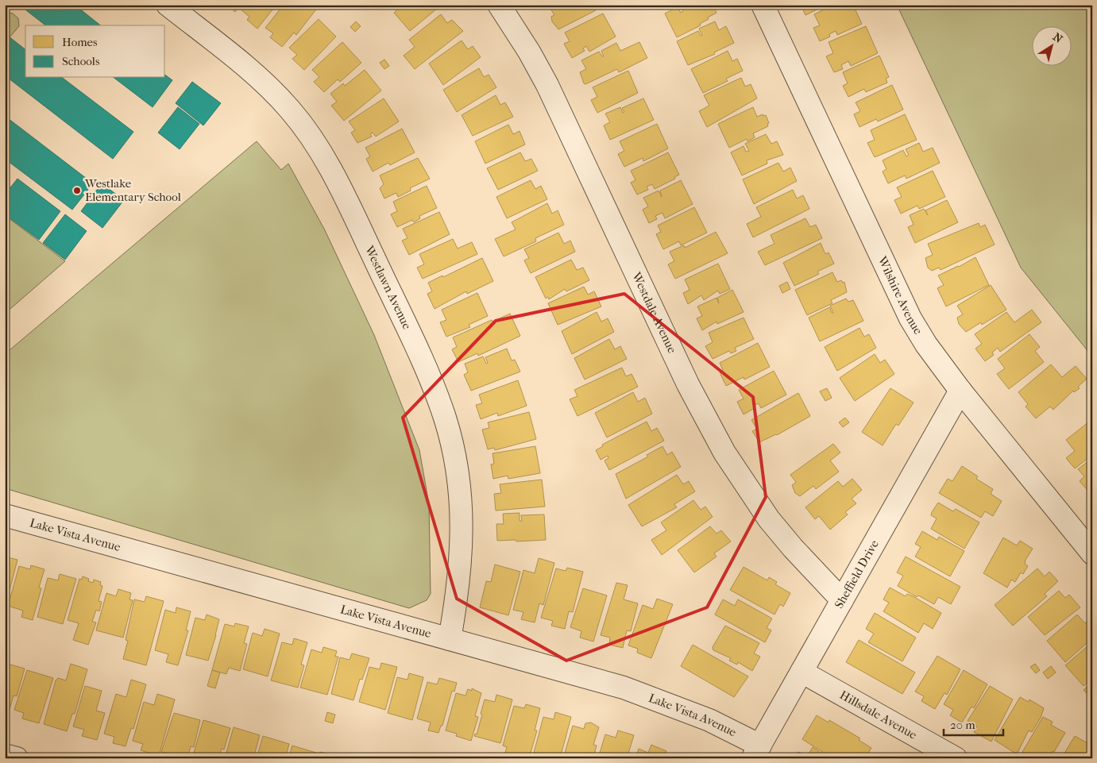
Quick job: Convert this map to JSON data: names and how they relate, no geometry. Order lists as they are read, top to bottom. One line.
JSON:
{"streets":{"street":["Westlawn Avenue","Wilshire Avenue","Westdale Avenue","Lake Vista Avenue","Sheffield Drive","Hillsdale Avenue"]},"crossings":[["Westlawn Avenue","Lake Vista Avenue"],["Wilshire Avenue","Sheffield Drive"],["Westdale Avenue","Sheffield Drive"],["Lake Vista Avenue","Sheffield Drive"],["Sheffield Drive","Hillsdale Avenue"]],"places":["Westlake Elementary School"],"legend":["Homes","Schools"],"scale_bar":"20 m","north":"top right"}
